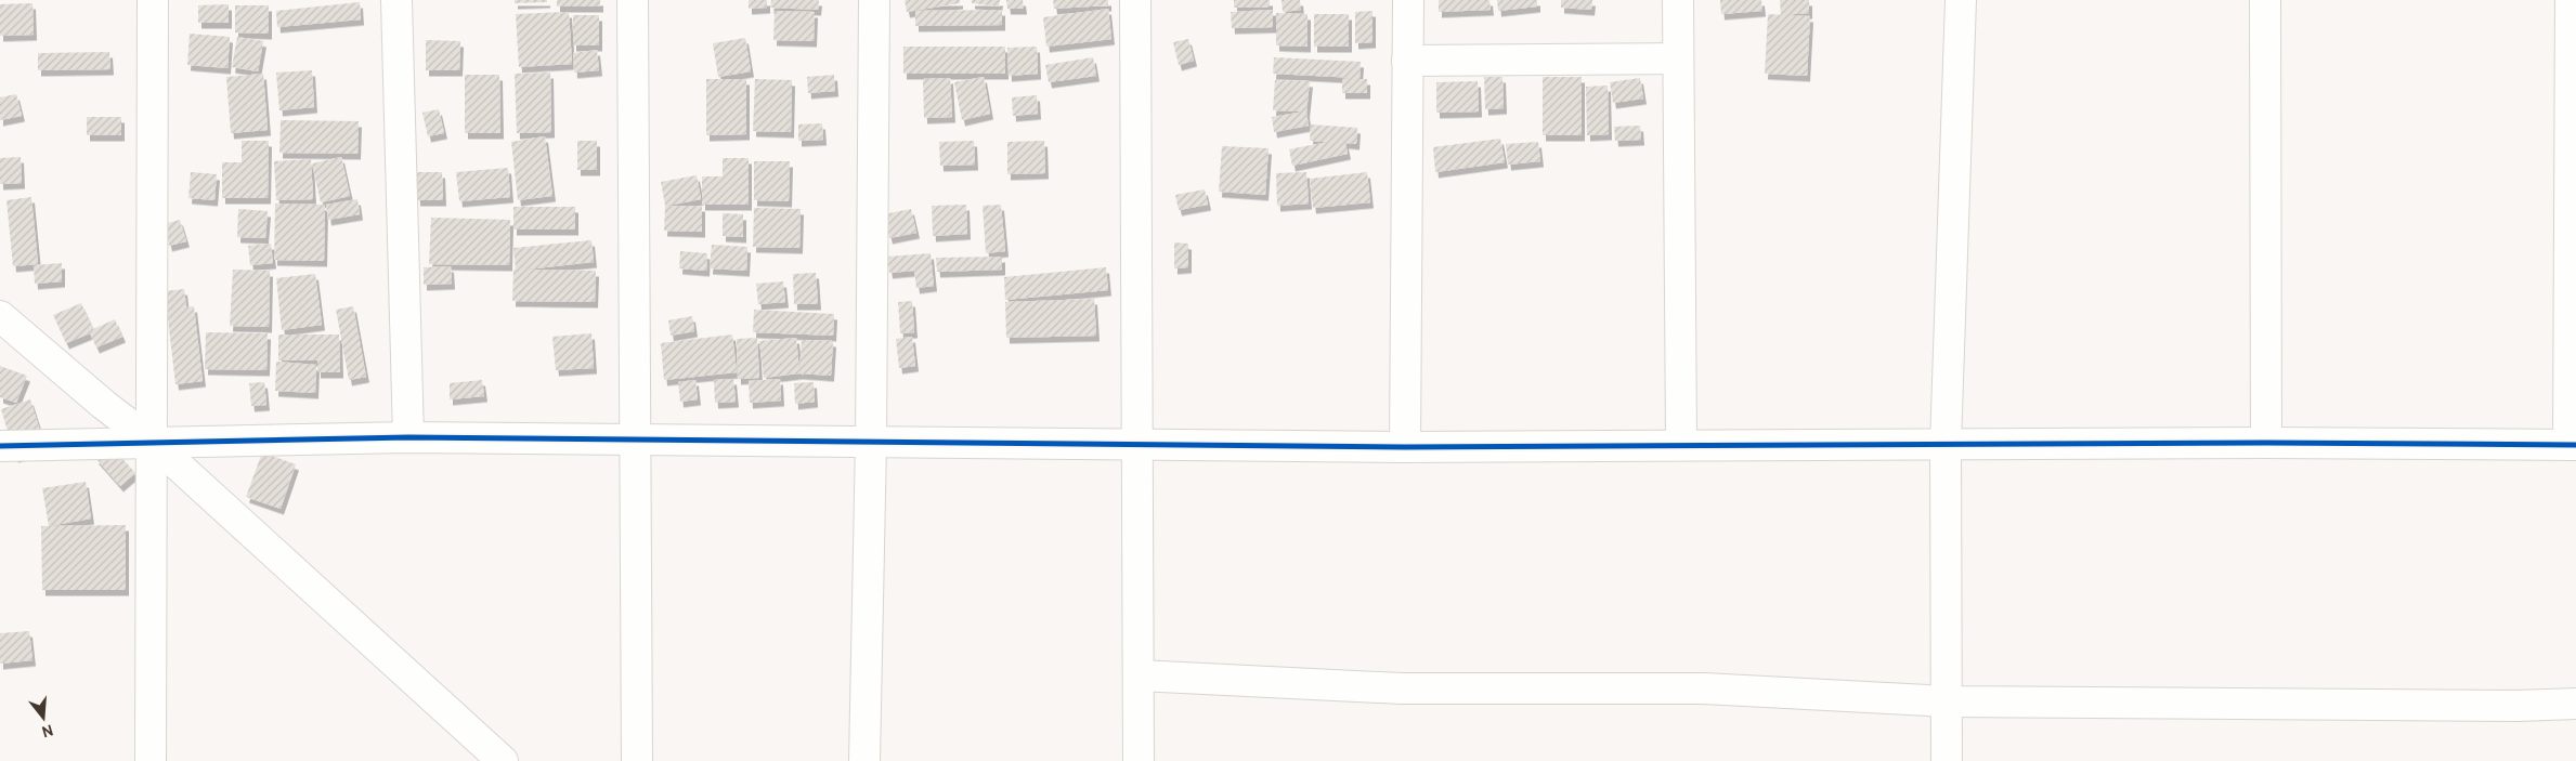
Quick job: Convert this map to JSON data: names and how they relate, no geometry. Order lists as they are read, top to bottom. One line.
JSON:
{"north":"bottom"}
